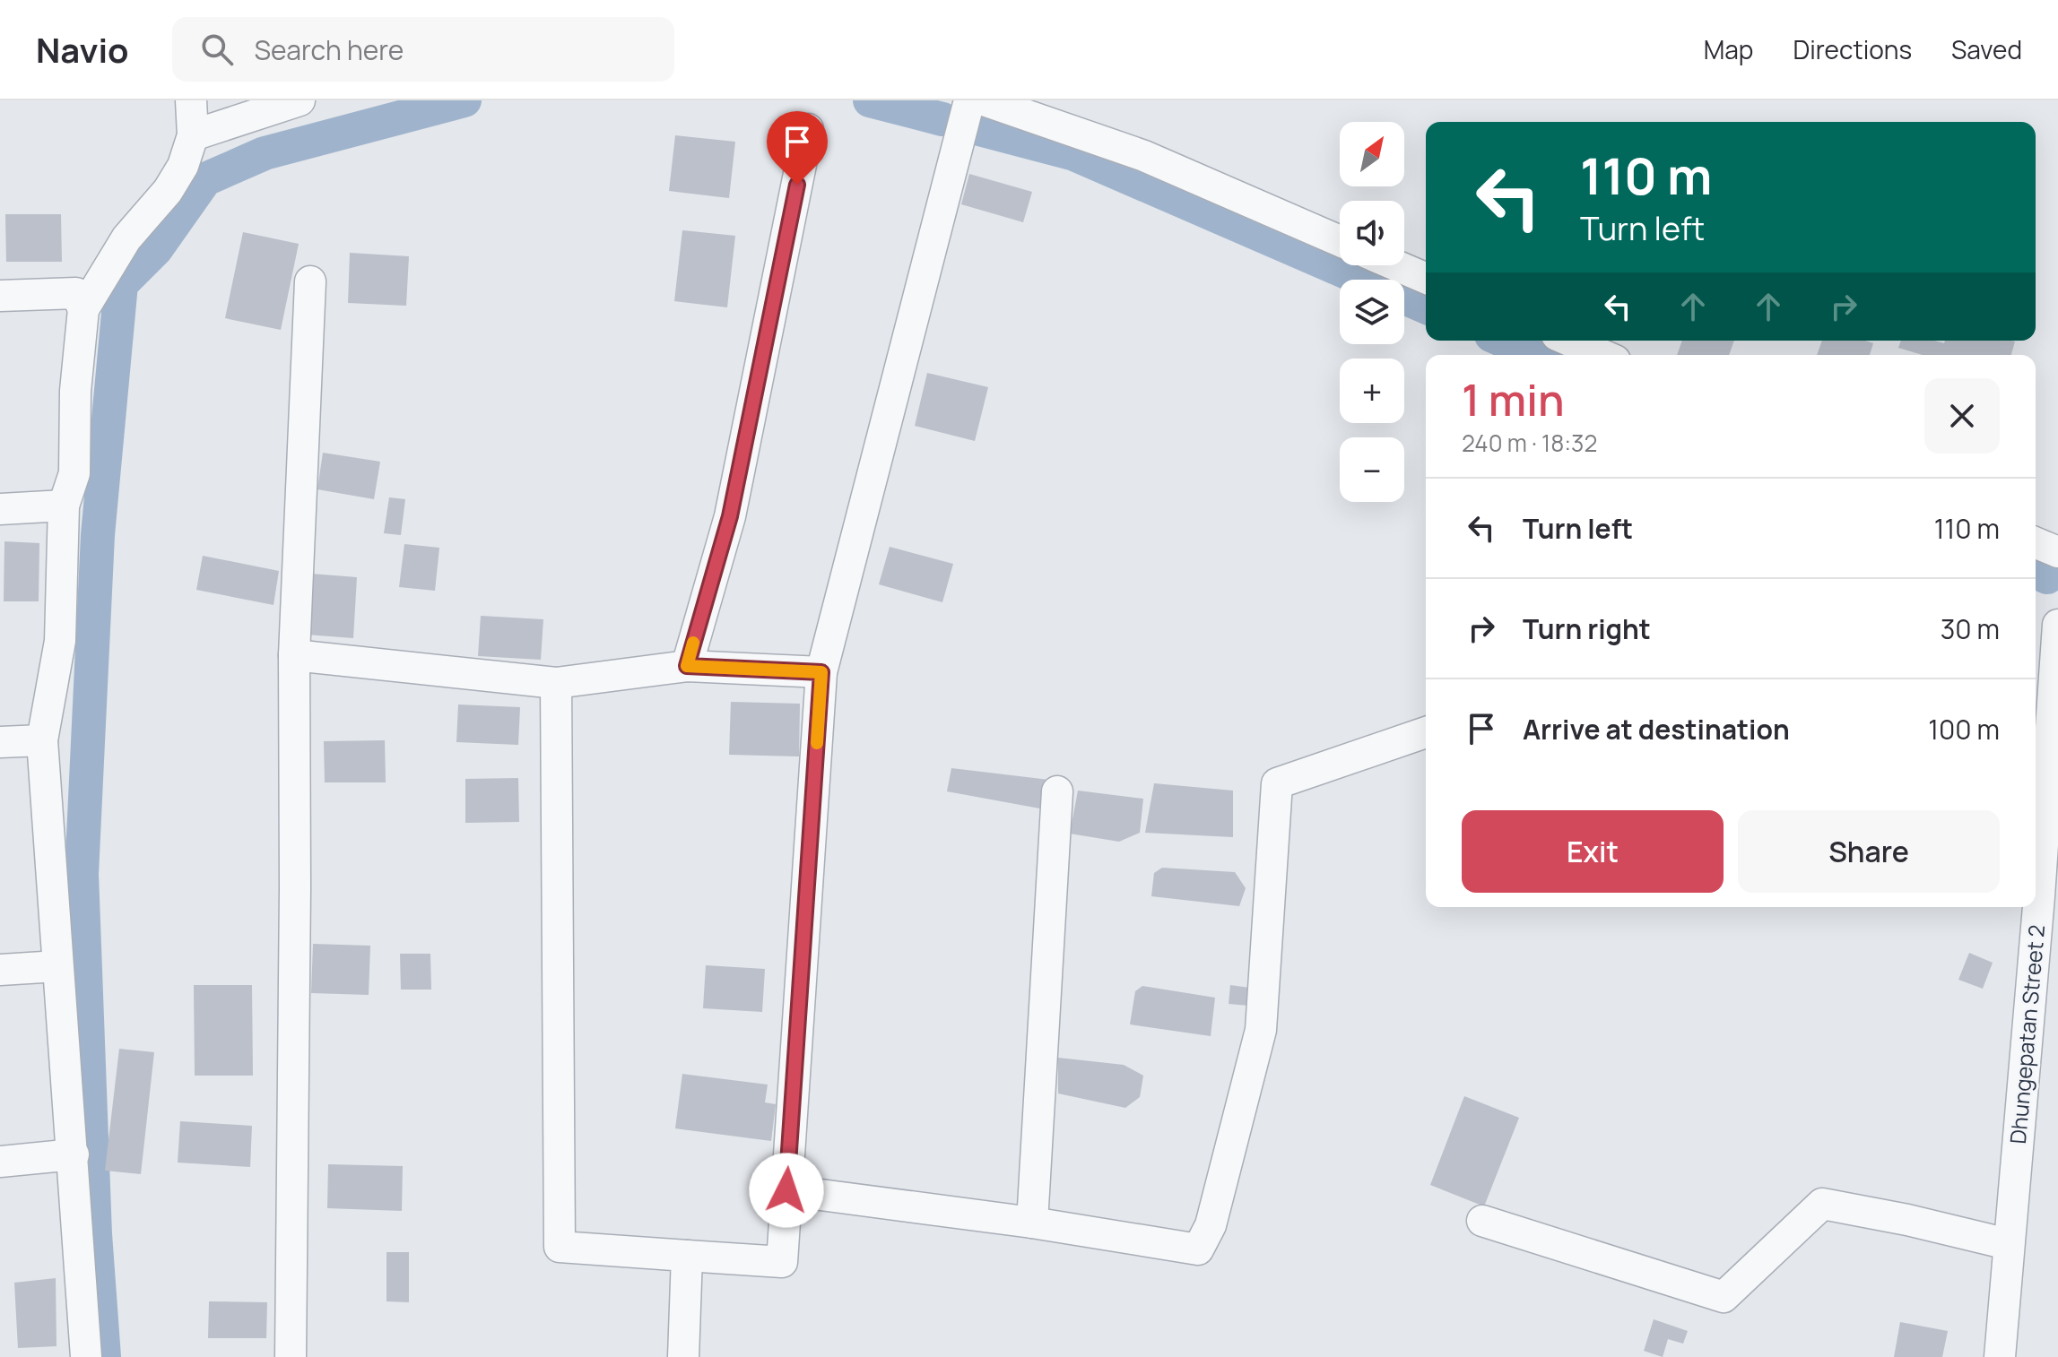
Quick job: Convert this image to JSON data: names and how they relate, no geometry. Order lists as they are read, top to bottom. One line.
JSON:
{"streets":{"street":["Dhungepatan Street 2"]},"north":"top right","page":{"header":"Navio","search":"Search here","nav":["Map","Directions","Saved"],"map_buttons":["+","−"],"turn":["110 m","Turn left"],"heading":["1 min","240 m · 18:32"],"list":[{"name":"Turn left","value":"110 m"},{"name":"Turn right","value":"30 m"},{"name":"Arrive at destination","value":"100 m"}],"buttons":["Exit","Share"]}}
